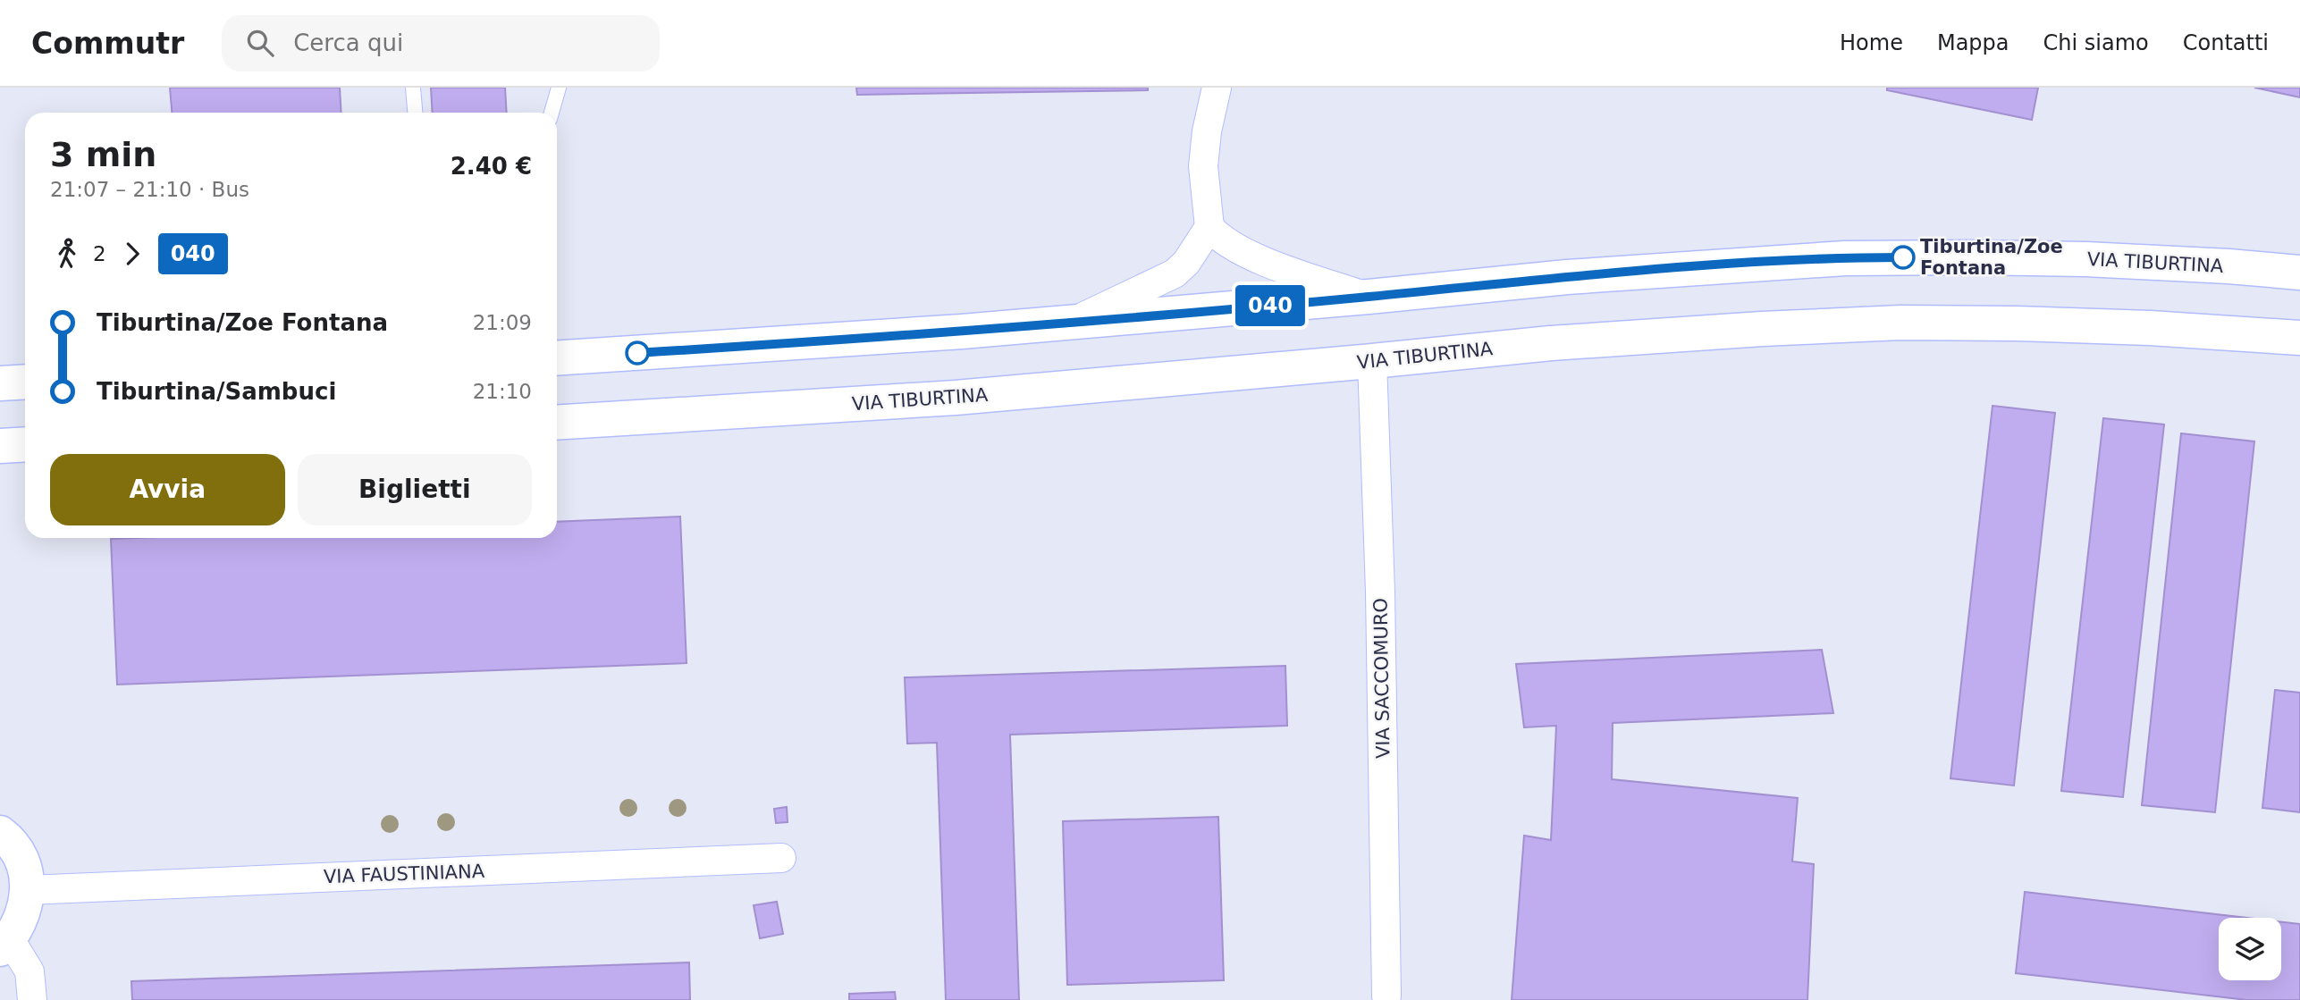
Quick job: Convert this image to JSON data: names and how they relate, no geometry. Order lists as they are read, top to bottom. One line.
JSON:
{"streets":{"main road":["VIA TIBURTINA"],"street":["VIA SACCOMURO","VIA FAUSTINIANA"]},"crossings":[["VIA TIBURTINA","VIA SACCOMURO"]],"places":["Tiburtina/Zoe Fontana"],"lines":["bus line 040"],"page":{"header":"Commutr","search":"Cerca qui","nav":["Home","Mappa","Chi siamo","Contatti"],"on_map":"040","heading":["3 min","21:07 – 21:10 · Bus","2.40 €"],"legs":["2","040"],"list":[{"name":"Tiburtina/Zoe Fontana","value":"21:09"},{"name":"Tiburtina/Sambuci","value":"21:10"}],"buttons":["Avvia","Biglietti"]}}
